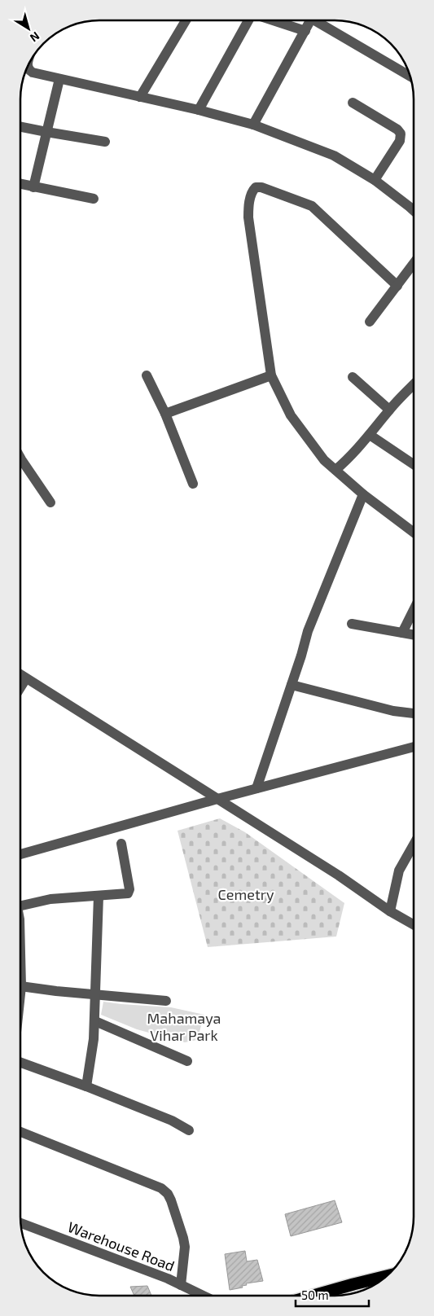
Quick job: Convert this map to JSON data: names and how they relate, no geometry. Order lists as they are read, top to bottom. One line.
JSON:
{"streets":{"street":["Warehouse Road"]},"parks":["Cemetry","Mahamaya Vihar Park"],"scale_bar":"50 m","north":"bottom right"}
